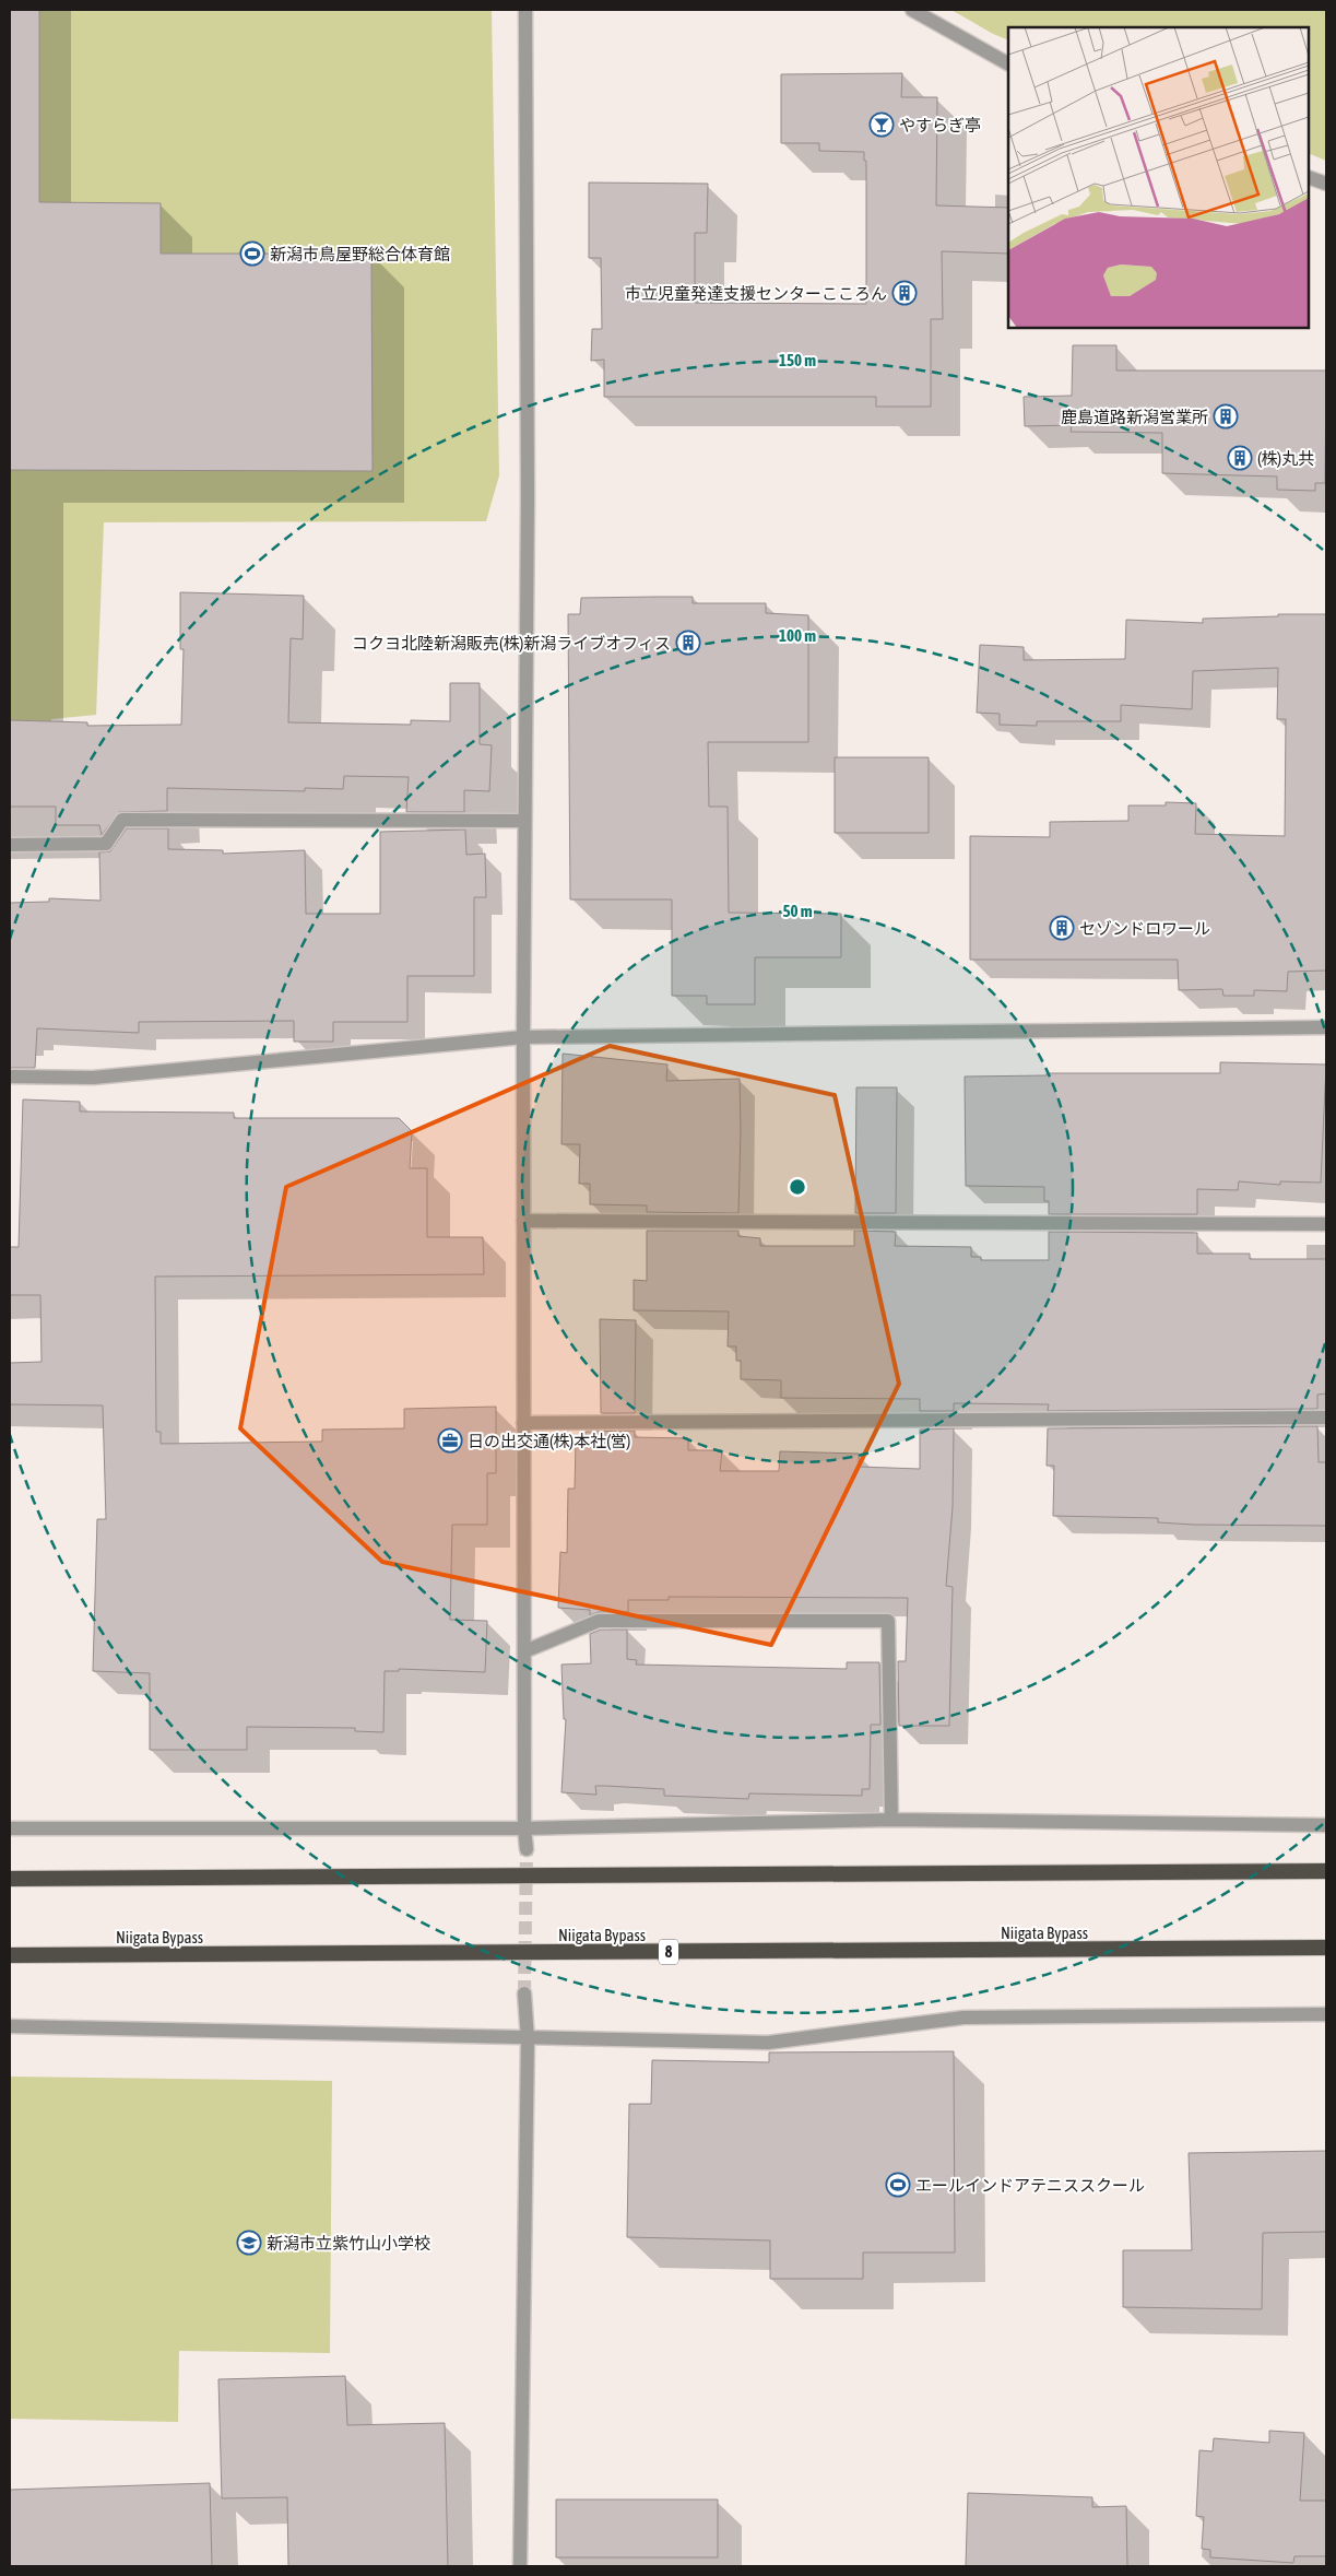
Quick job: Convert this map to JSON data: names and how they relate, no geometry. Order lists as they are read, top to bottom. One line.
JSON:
{"streets":{"highway":["Niigata Bypass","8"]},"places":{"bar":["やすらぎ亭"],"sports":["新潟市鳥屋野総合体育館","エールインドアテニススクール"],"building":["市立児童発達支援センターこころん","鹿島道路新潟営業所","(株)丸共","コクヨ北陸新潟販売(株)新潟ライブオフィス","セゾンドロワール"],"office":["日の出交通(株)本社(営)"],"school or university":["新潟市立紫竹山小学校"]},"rings":["150 m","100 m","50 m"]}
